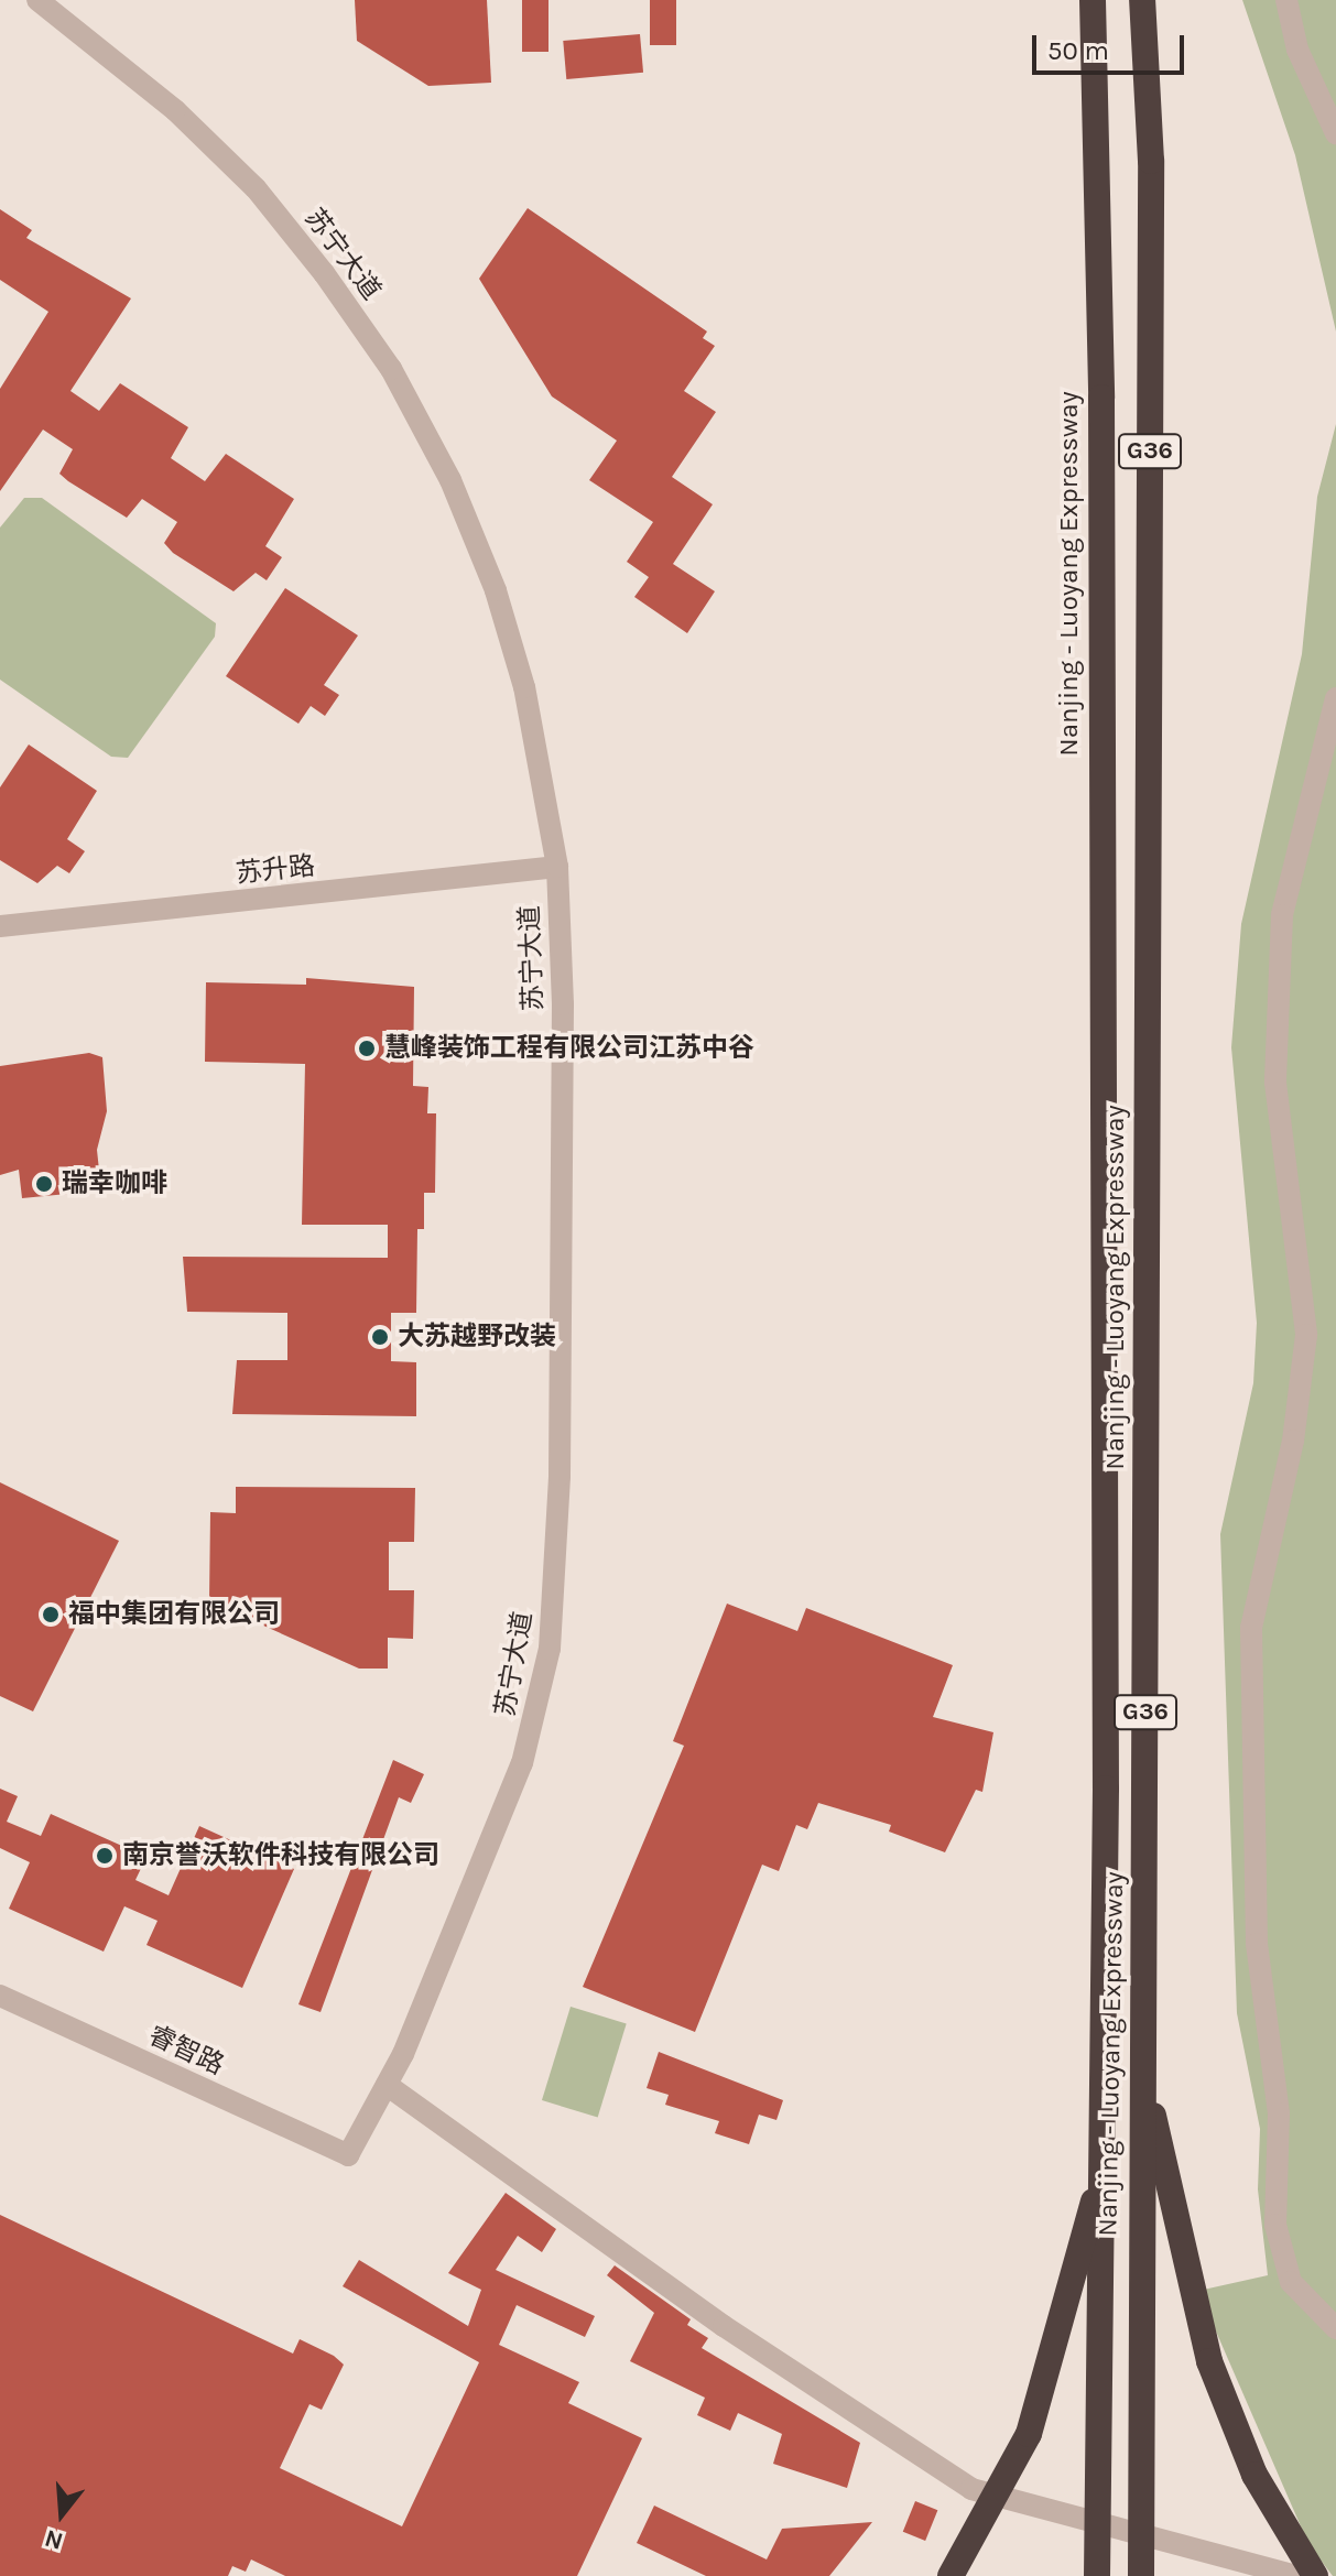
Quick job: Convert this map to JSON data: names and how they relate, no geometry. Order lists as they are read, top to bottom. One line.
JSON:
{"streets":{"highway":["G36","Nanjing - Luoyang Expressway"],"street":["苏宁大道","苏升路","睿智路"]},"crossings":[["苏宁大道","苏升路"],["苏宁大道","睿智路"]],"places":["慧峰装饰工程有限公司江苏中谷","瑞幸咖啡","大苏越野改装","福中集团有限公司","南京誉沃软件科技有限公司"],"scale_bar":"50 m","north":"bottom"}
